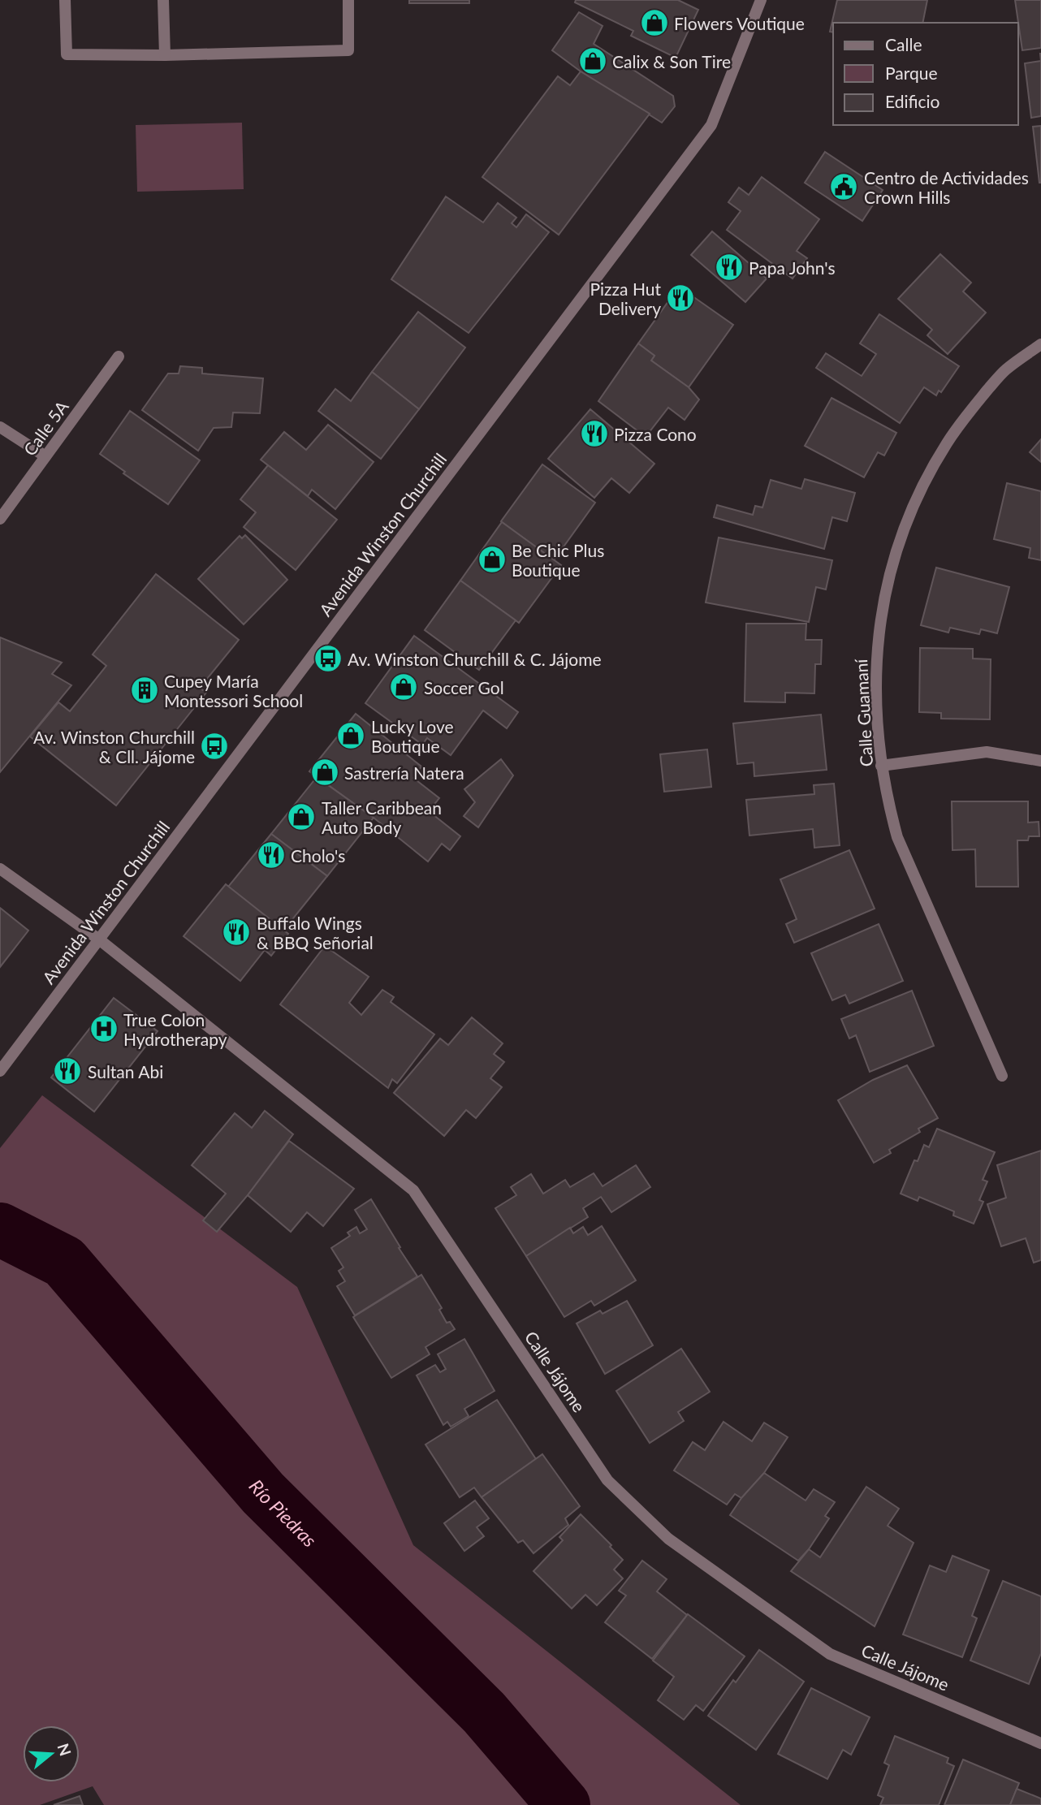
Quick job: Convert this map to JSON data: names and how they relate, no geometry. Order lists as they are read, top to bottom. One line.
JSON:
{"streets":{"street":["Calle 5A","Avenida Winston Churchill","Calle Guamaní","Calle Jájome"]},"crossings":[["Avenida Winston Churchill","Calle Jájome"]],"water":["Río Piedras"],"places":{"shop":["Flowers Voutique","Calix & Son Tire","Be Chic Plus Boutique","Soccer Gol","Lucky Love Boutique","Sastrería Natera","Taller Caribbean Auto Body"],"public building":["Centro de Actividades Crown Hills"],"restaurant":["Papa John's","Pizza Hut Delivery","Pizza Cono","Cholo's","Buffalo Wings & BBQ Señorial","Sultan Abi"],"bus stop":["Av. Winston Churchill & C. Jájome","Av. Winston Churchill & Cll. Jájome"],"building":["Cupey María Montessori School"],"hospital":["True Colon Hydrotherapy"]},"legend":["Calle","Parque","Edificio"],"north":"right"}
